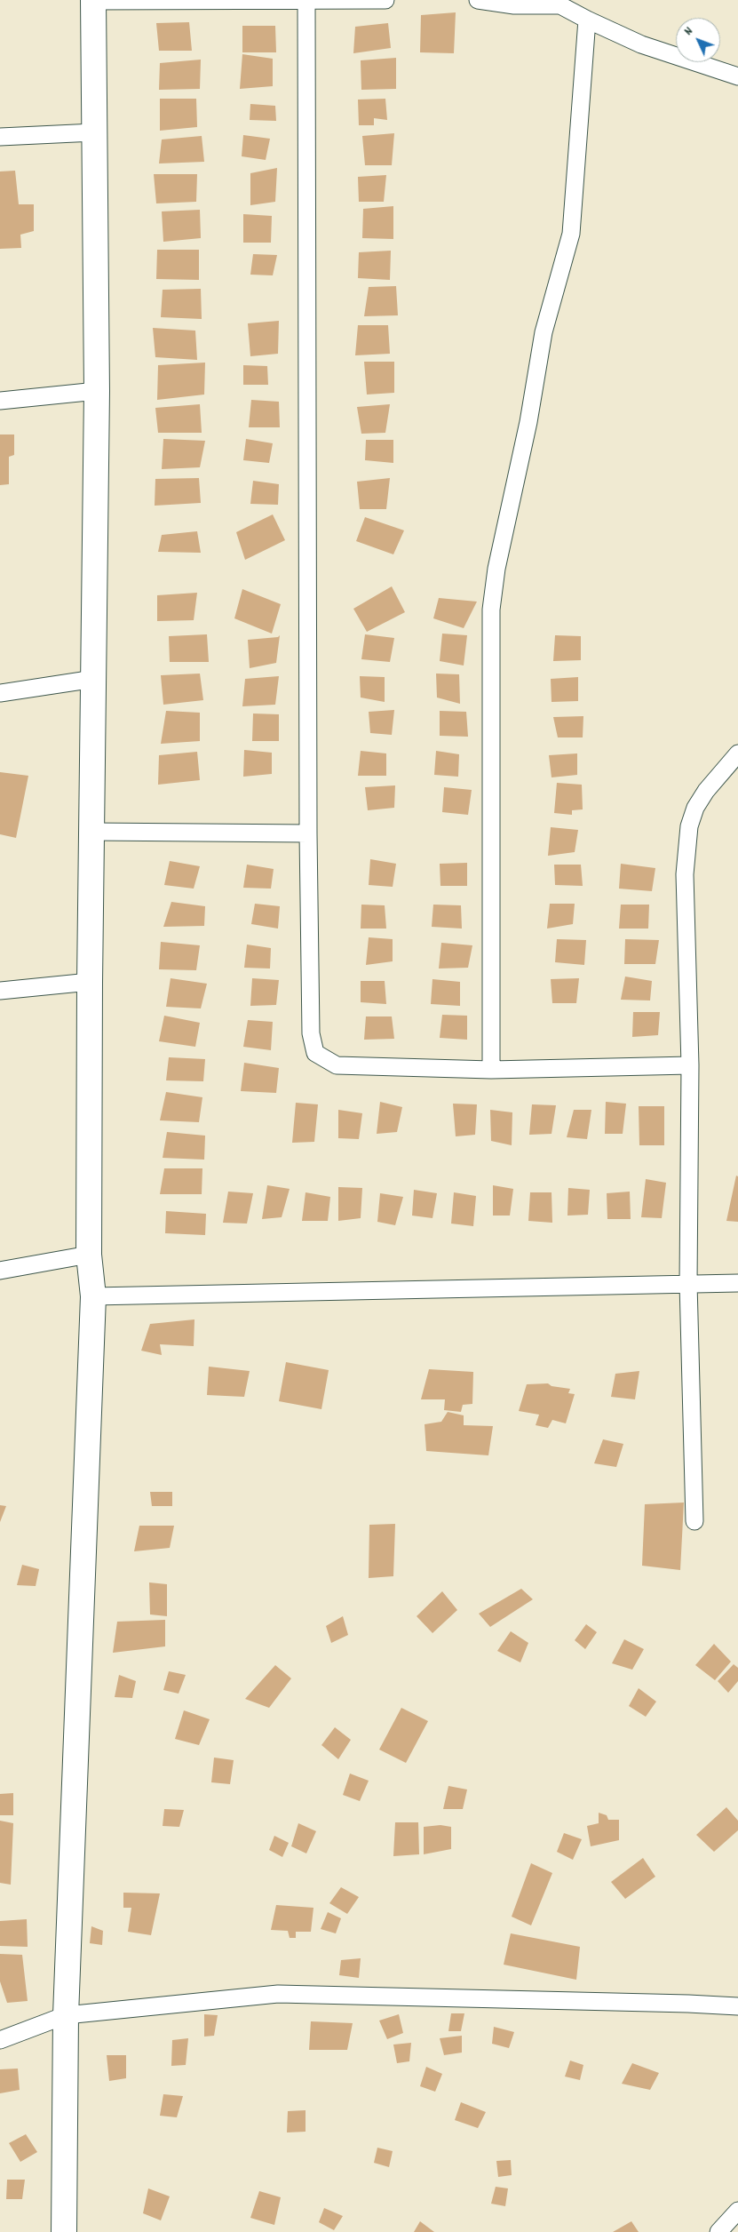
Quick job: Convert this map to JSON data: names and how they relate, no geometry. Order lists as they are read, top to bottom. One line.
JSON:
{"north":"top left"}
